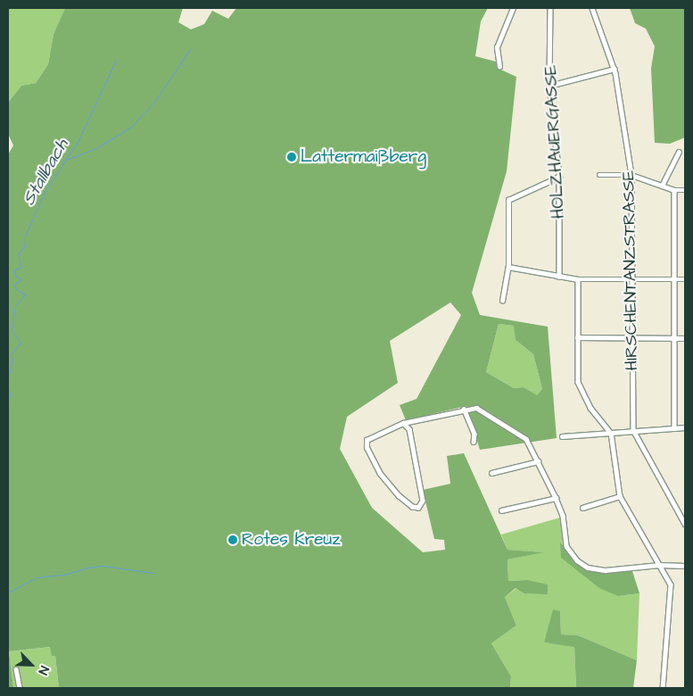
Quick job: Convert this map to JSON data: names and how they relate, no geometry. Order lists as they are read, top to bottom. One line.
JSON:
{"streets":{"street":["HOLZHAUERGASSE","HIRSCHENTANZSTRASSE"]},"water":["Stallbach"],"places":["Lattermaißberg","Rotes Kreuz"],"north":"bottom right"}
